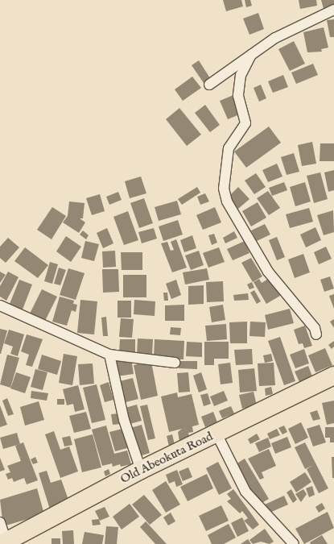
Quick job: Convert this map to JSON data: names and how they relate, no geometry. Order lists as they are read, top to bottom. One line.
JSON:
{"streets":{"highway":["Old Abeokuta Road"]}}
